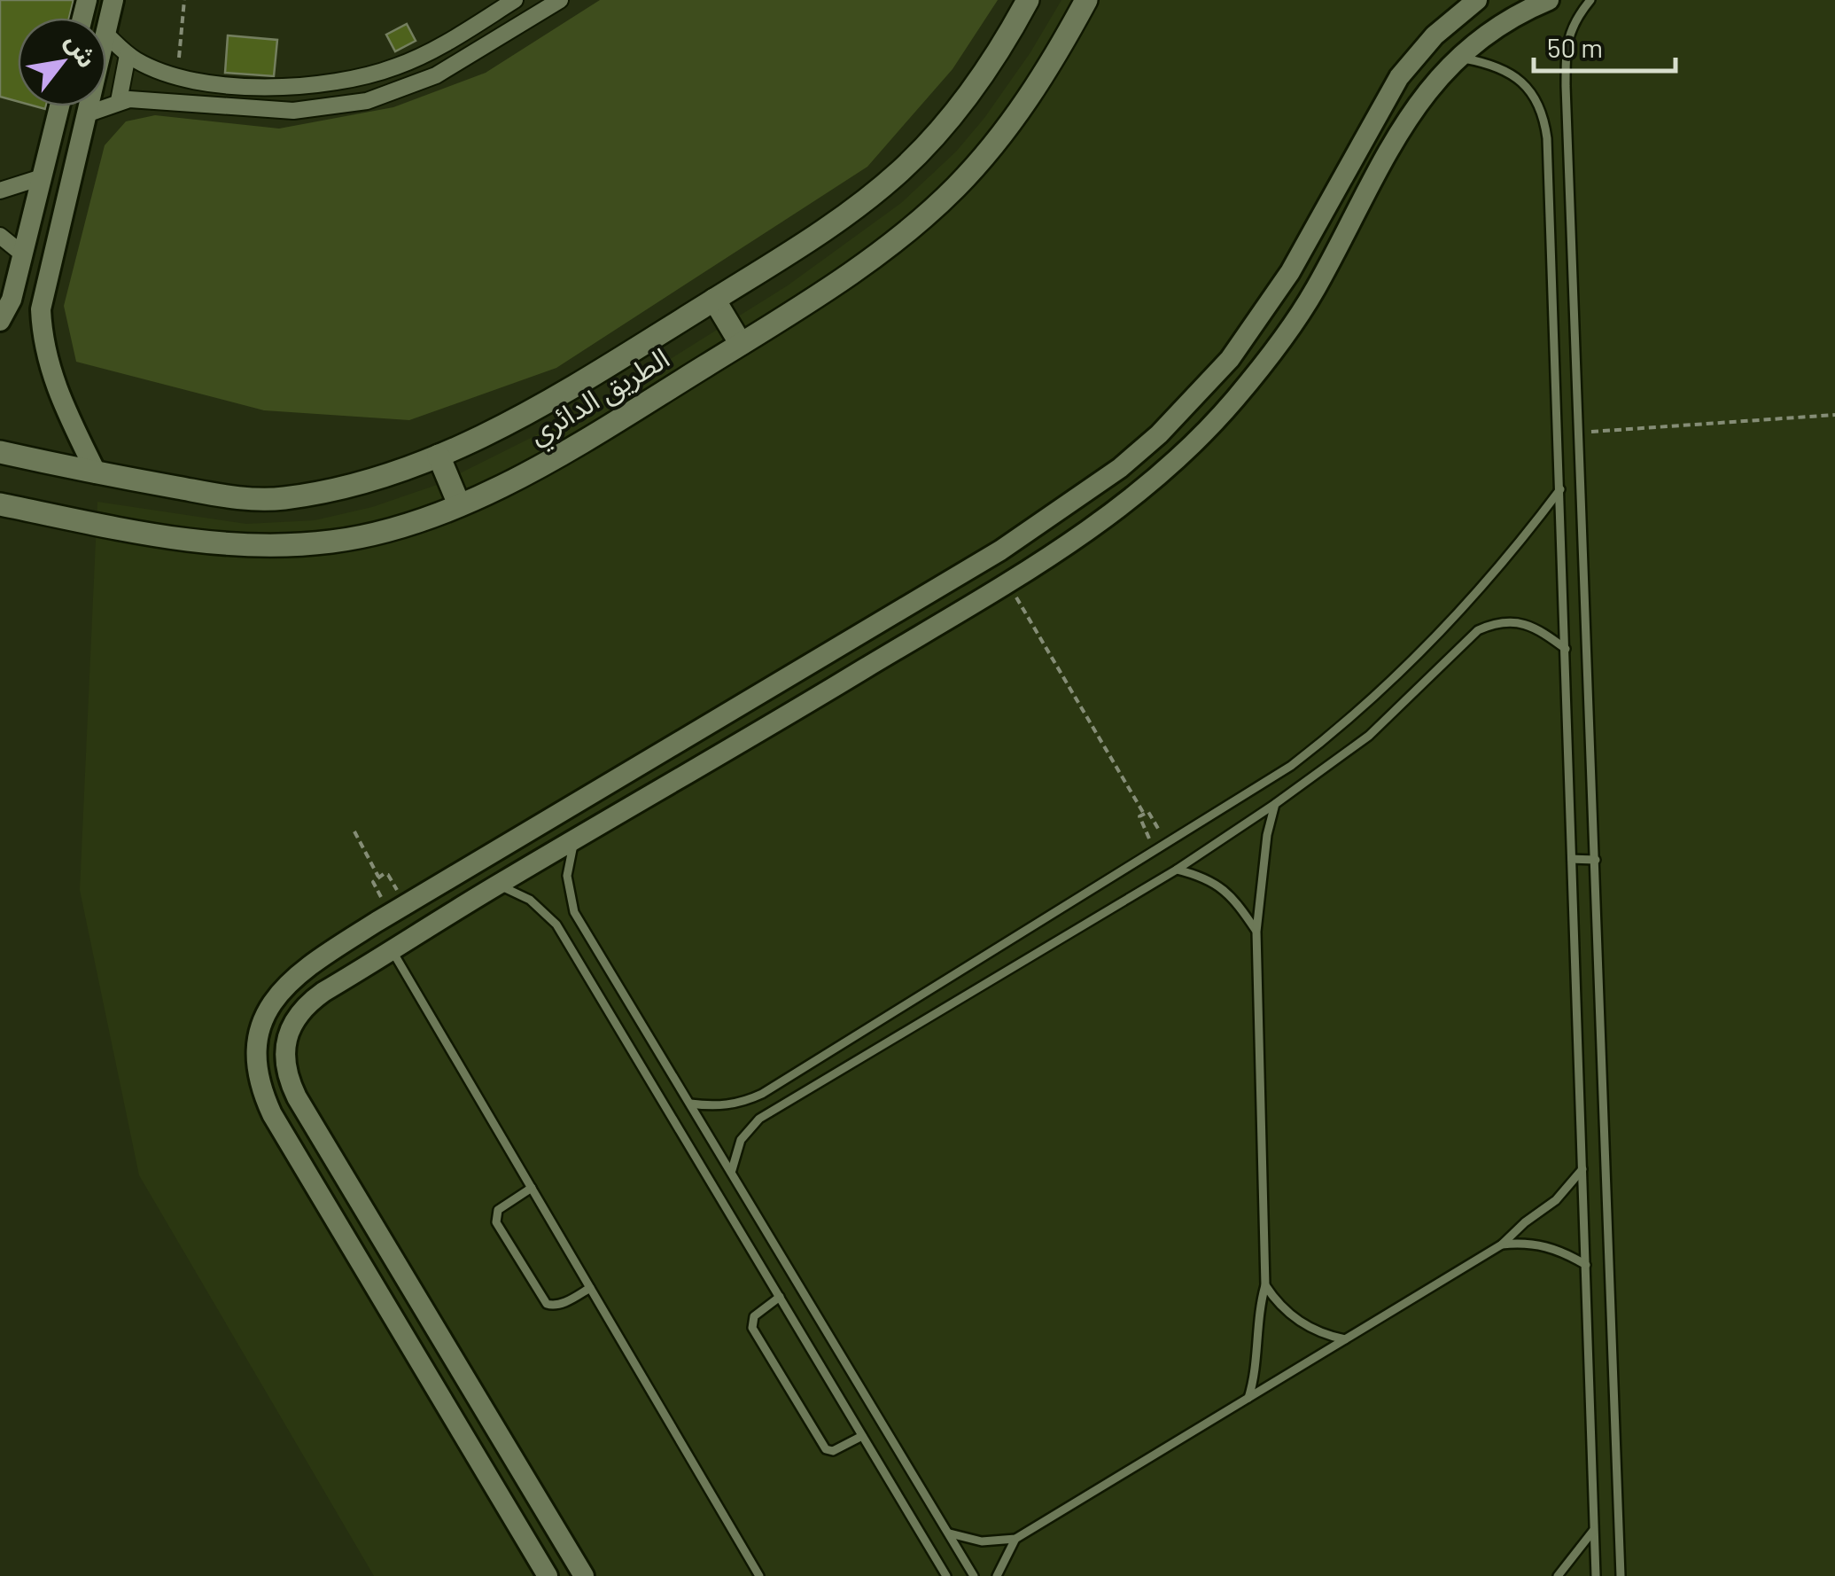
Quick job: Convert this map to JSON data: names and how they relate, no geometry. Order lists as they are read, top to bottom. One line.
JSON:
{"streets":{"main road":["الطريق الدائري"]},"scale_bar":"50 m","north":"top right"}
